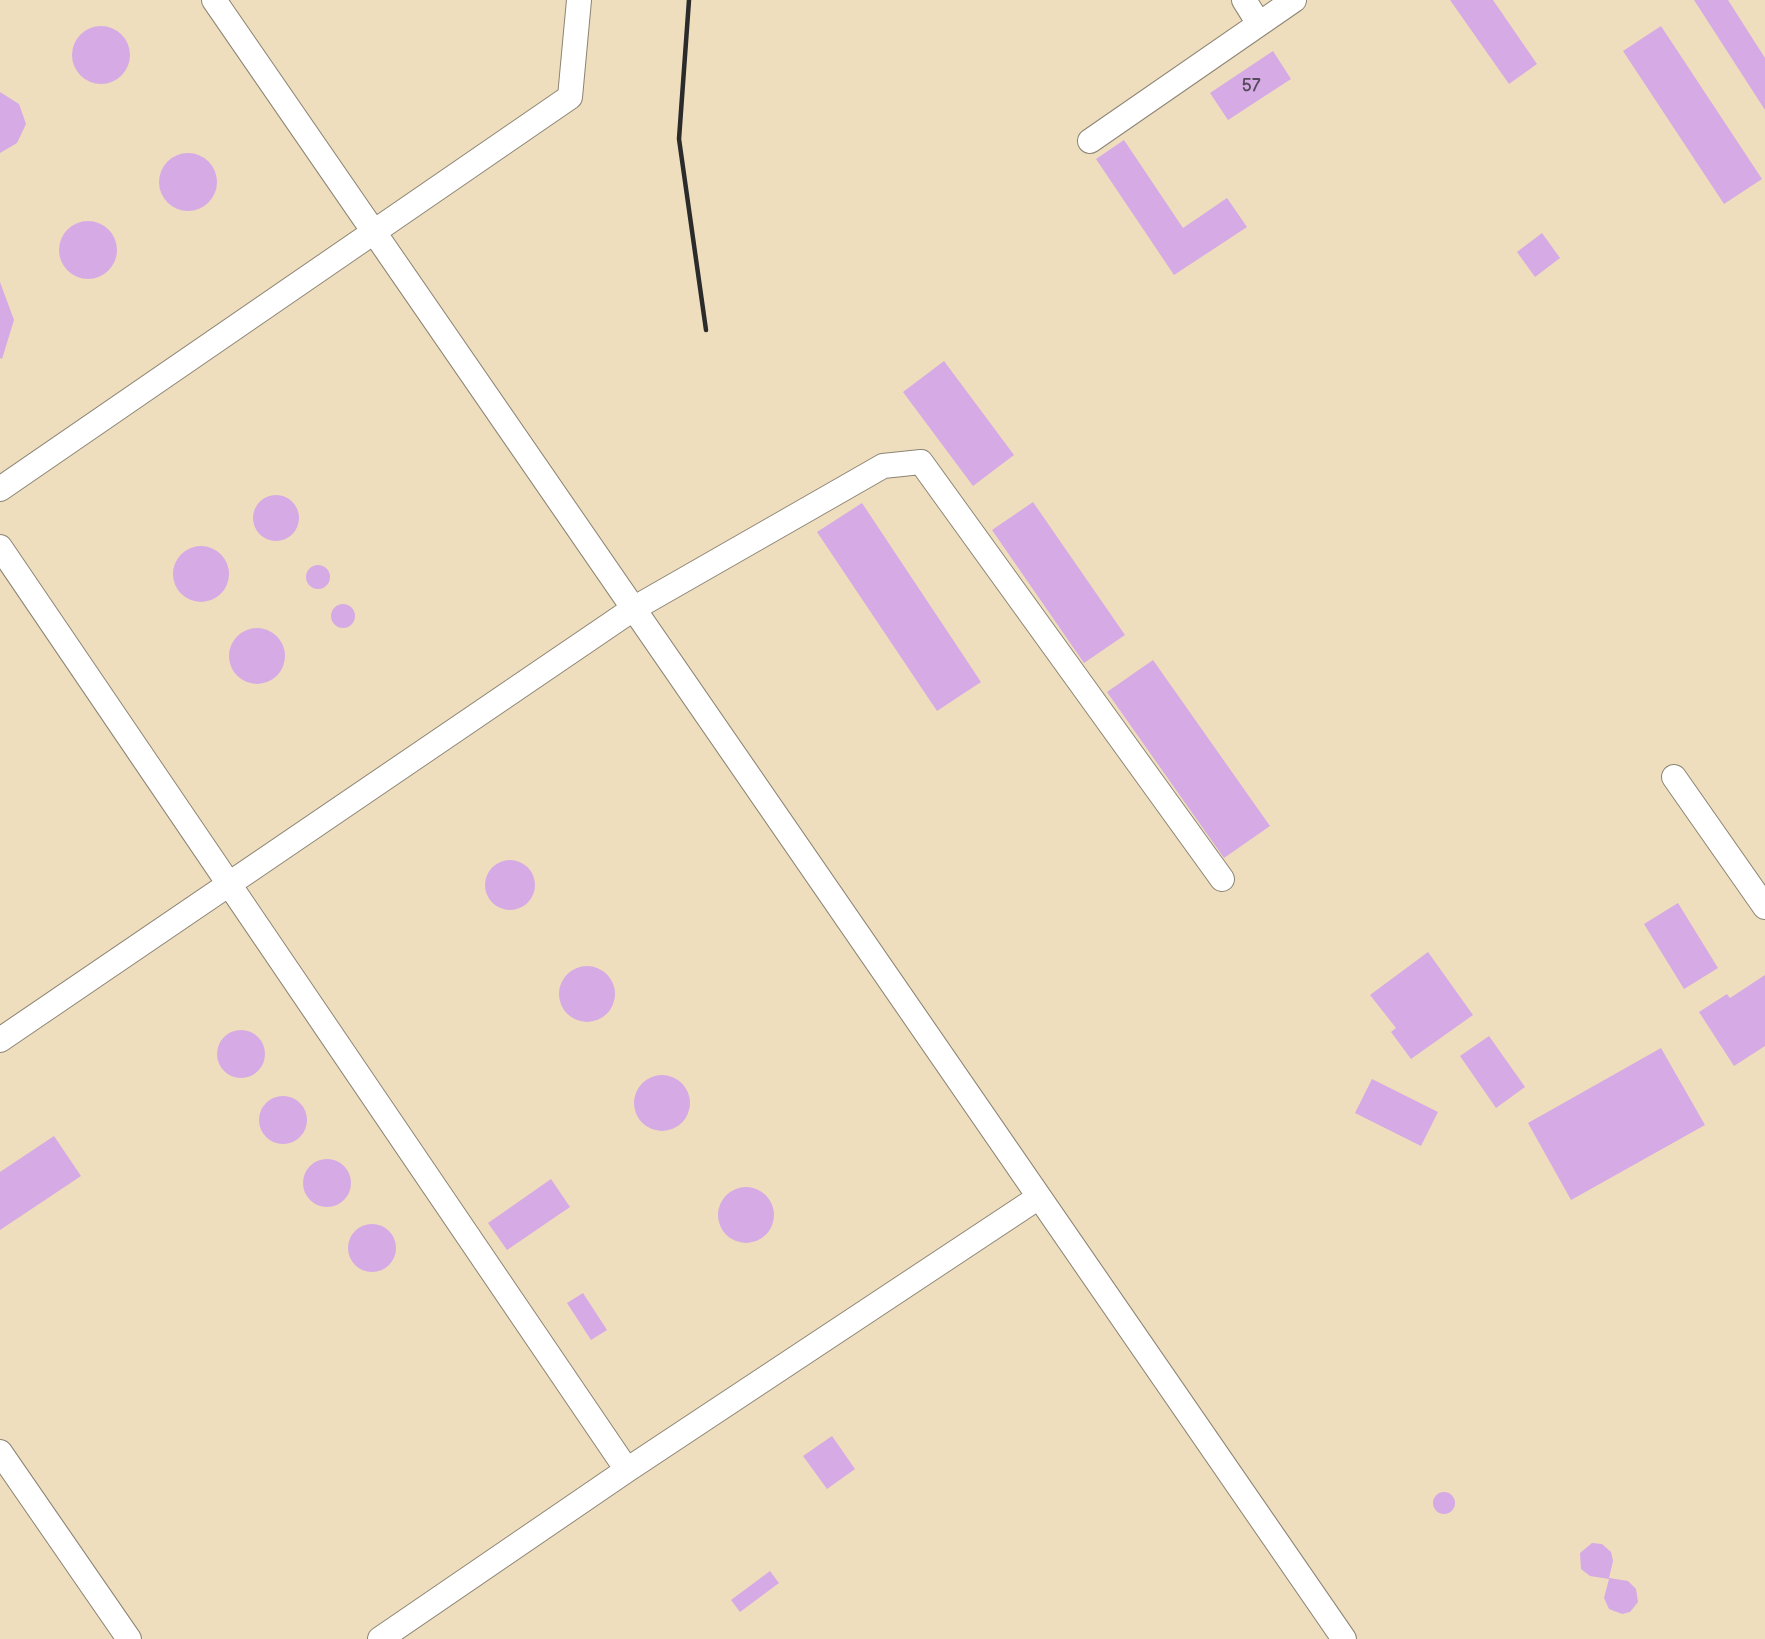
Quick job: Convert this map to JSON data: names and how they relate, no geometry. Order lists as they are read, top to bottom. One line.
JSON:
{"house_numbers":["57"]}
